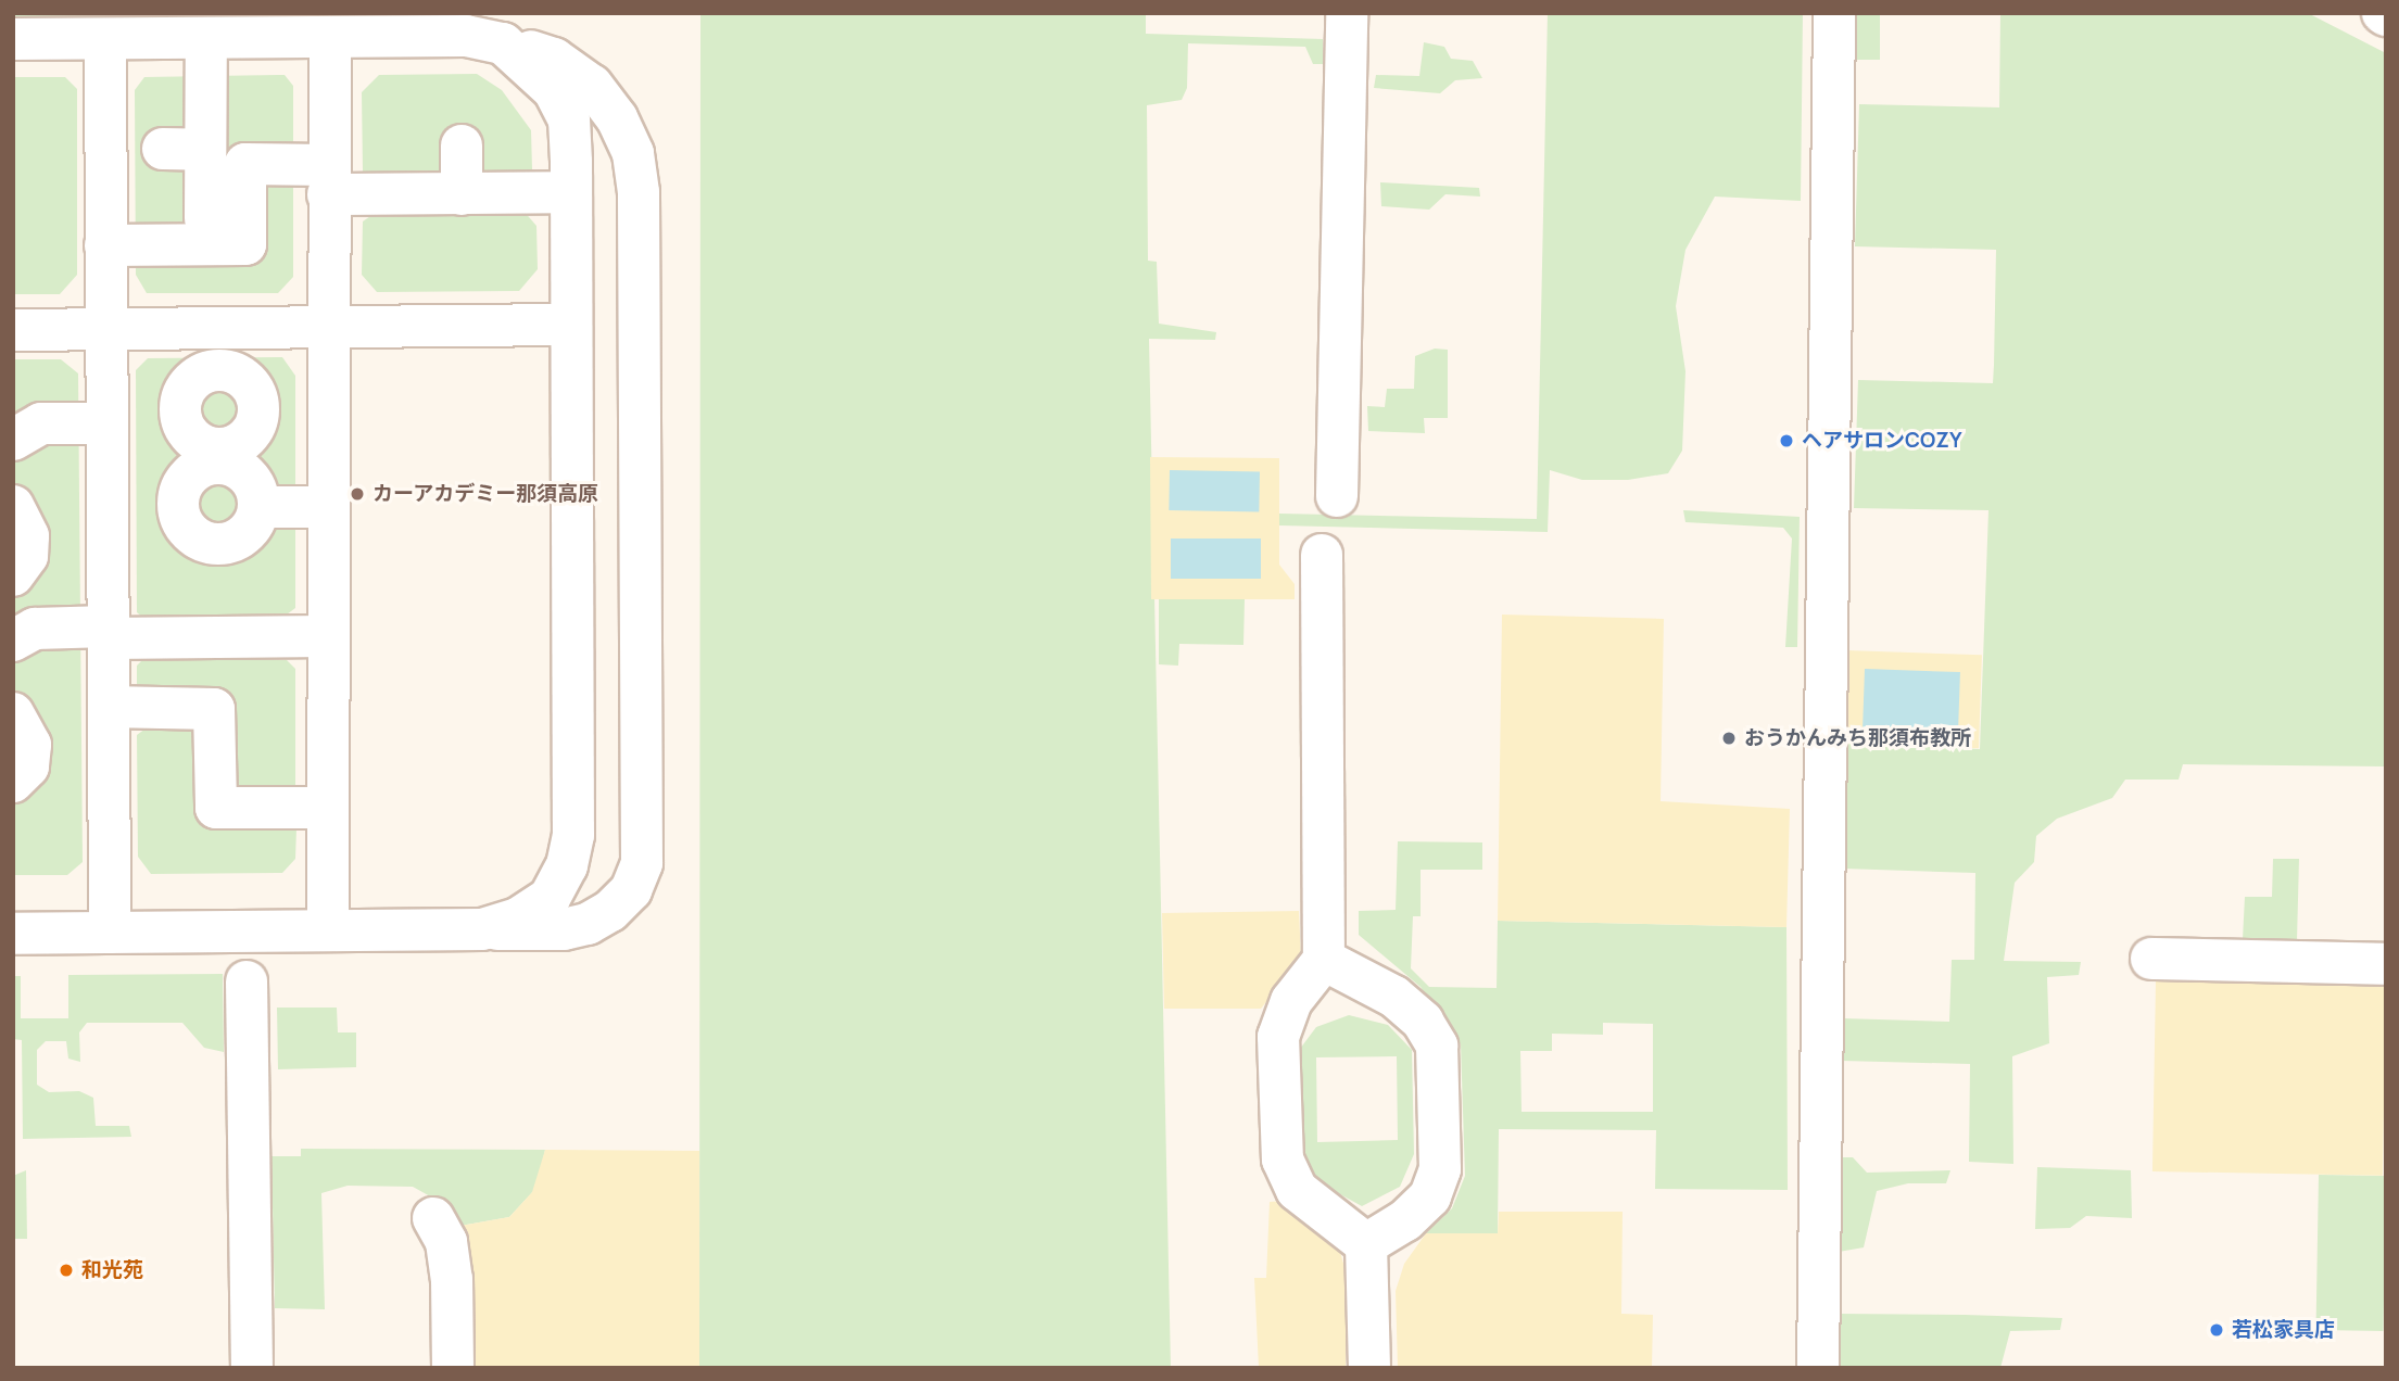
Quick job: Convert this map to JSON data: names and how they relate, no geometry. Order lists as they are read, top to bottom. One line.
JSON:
{"places":["ヘアサロンCOZY","カーアカデミー那須高原","おうかんみち那須布教所","和光苑","若松家具店"]}
